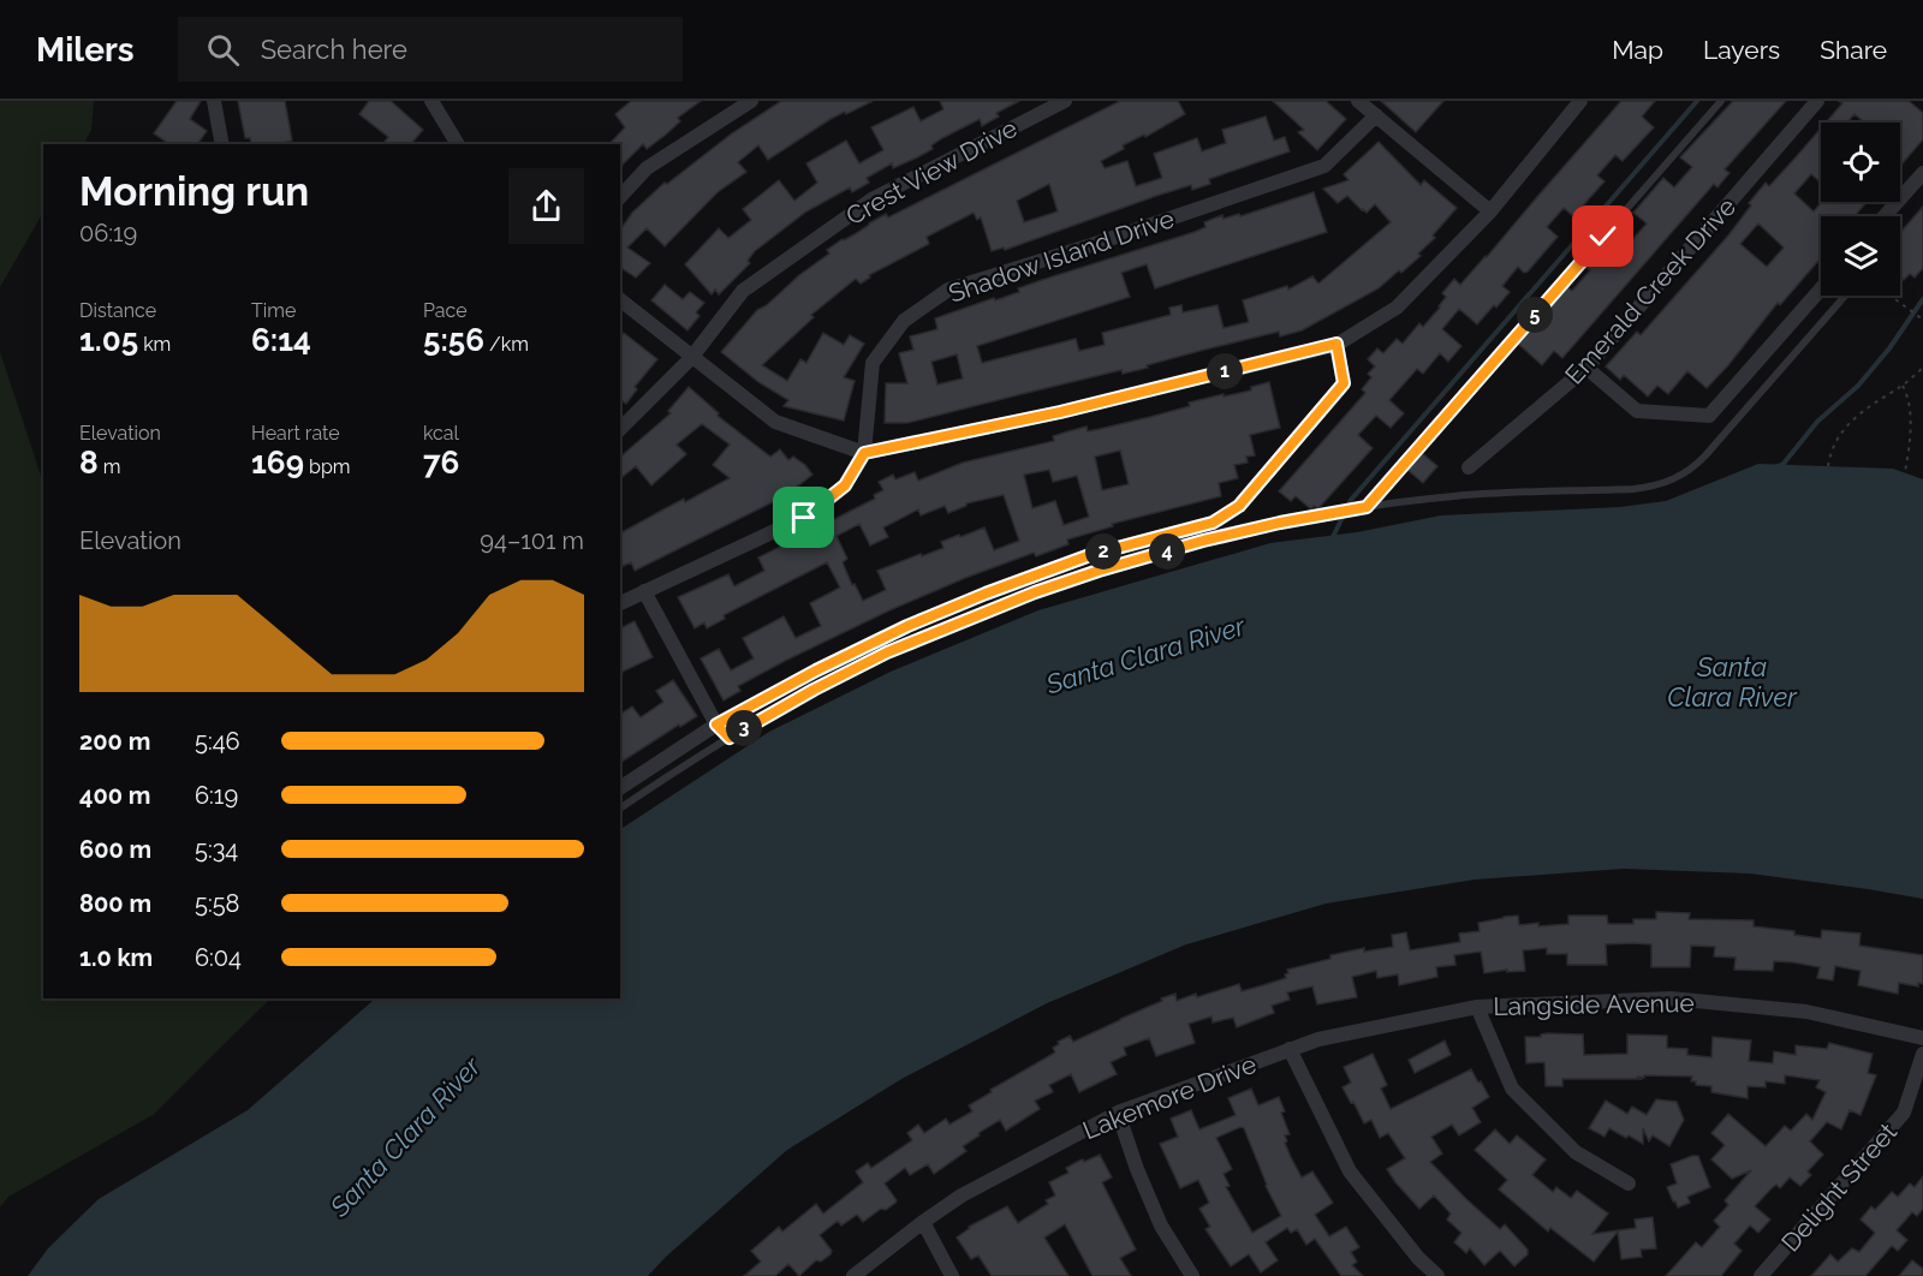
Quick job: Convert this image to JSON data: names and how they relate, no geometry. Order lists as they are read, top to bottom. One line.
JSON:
{"streets":{"street":["Crest View Drive","Shadow Island Drive","Emerald Creek Drive","Langside Avenue","Lakemore Drive","Delight Street"]},"crossings":[["Langside Avenue","Lakemore Drive"]],"water":["Santa Clara River"],"page":{"header":"Milers","search":"Search here","nav":["Map","Layers","Share"],"heading":["Morning run","06:19"],"stats":[["Distance","1.05 km"],["Time","6:14"],["Pace","5:56 /km"],["Elevation","8 m"],["Heart rate","169 bpm"],["kcal","76"]],"pins":["5","1","2","4","3"],"chart":["Elevation","94–101 m"],"list":[{"name":"200 m","note":"5:46"},{"name":"400 m","note":"6:19"},{"name":"600 m","note":"5:34"},{"name":"800 m","note":"5:58"},{"name":"1.0 km","note":"6:04"}]}}
